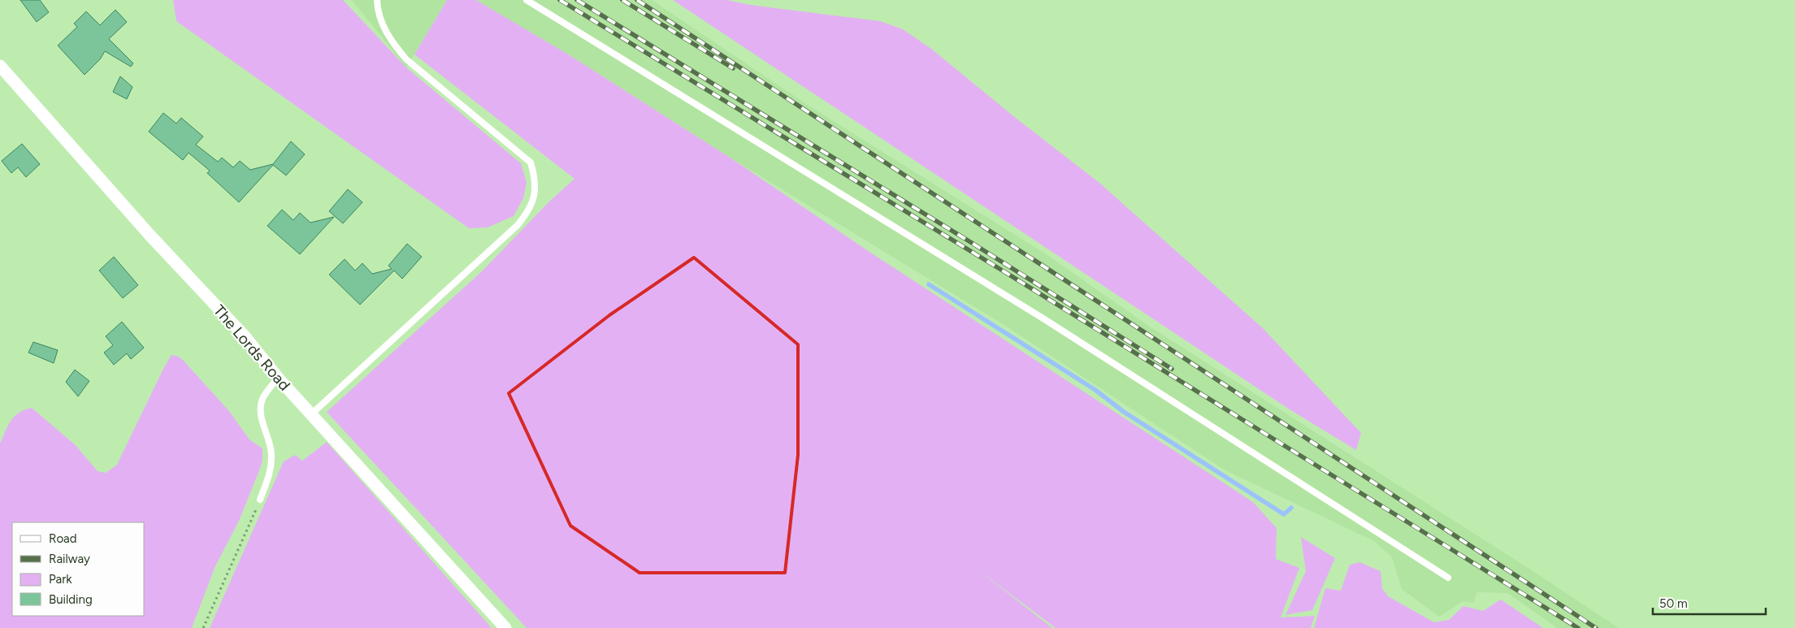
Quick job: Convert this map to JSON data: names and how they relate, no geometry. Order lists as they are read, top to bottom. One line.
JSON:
{"streets":{"street":["The Lords Road"]},"legend":["Road","Railway","Park","Building"],"scale_bar":"50 m"}
